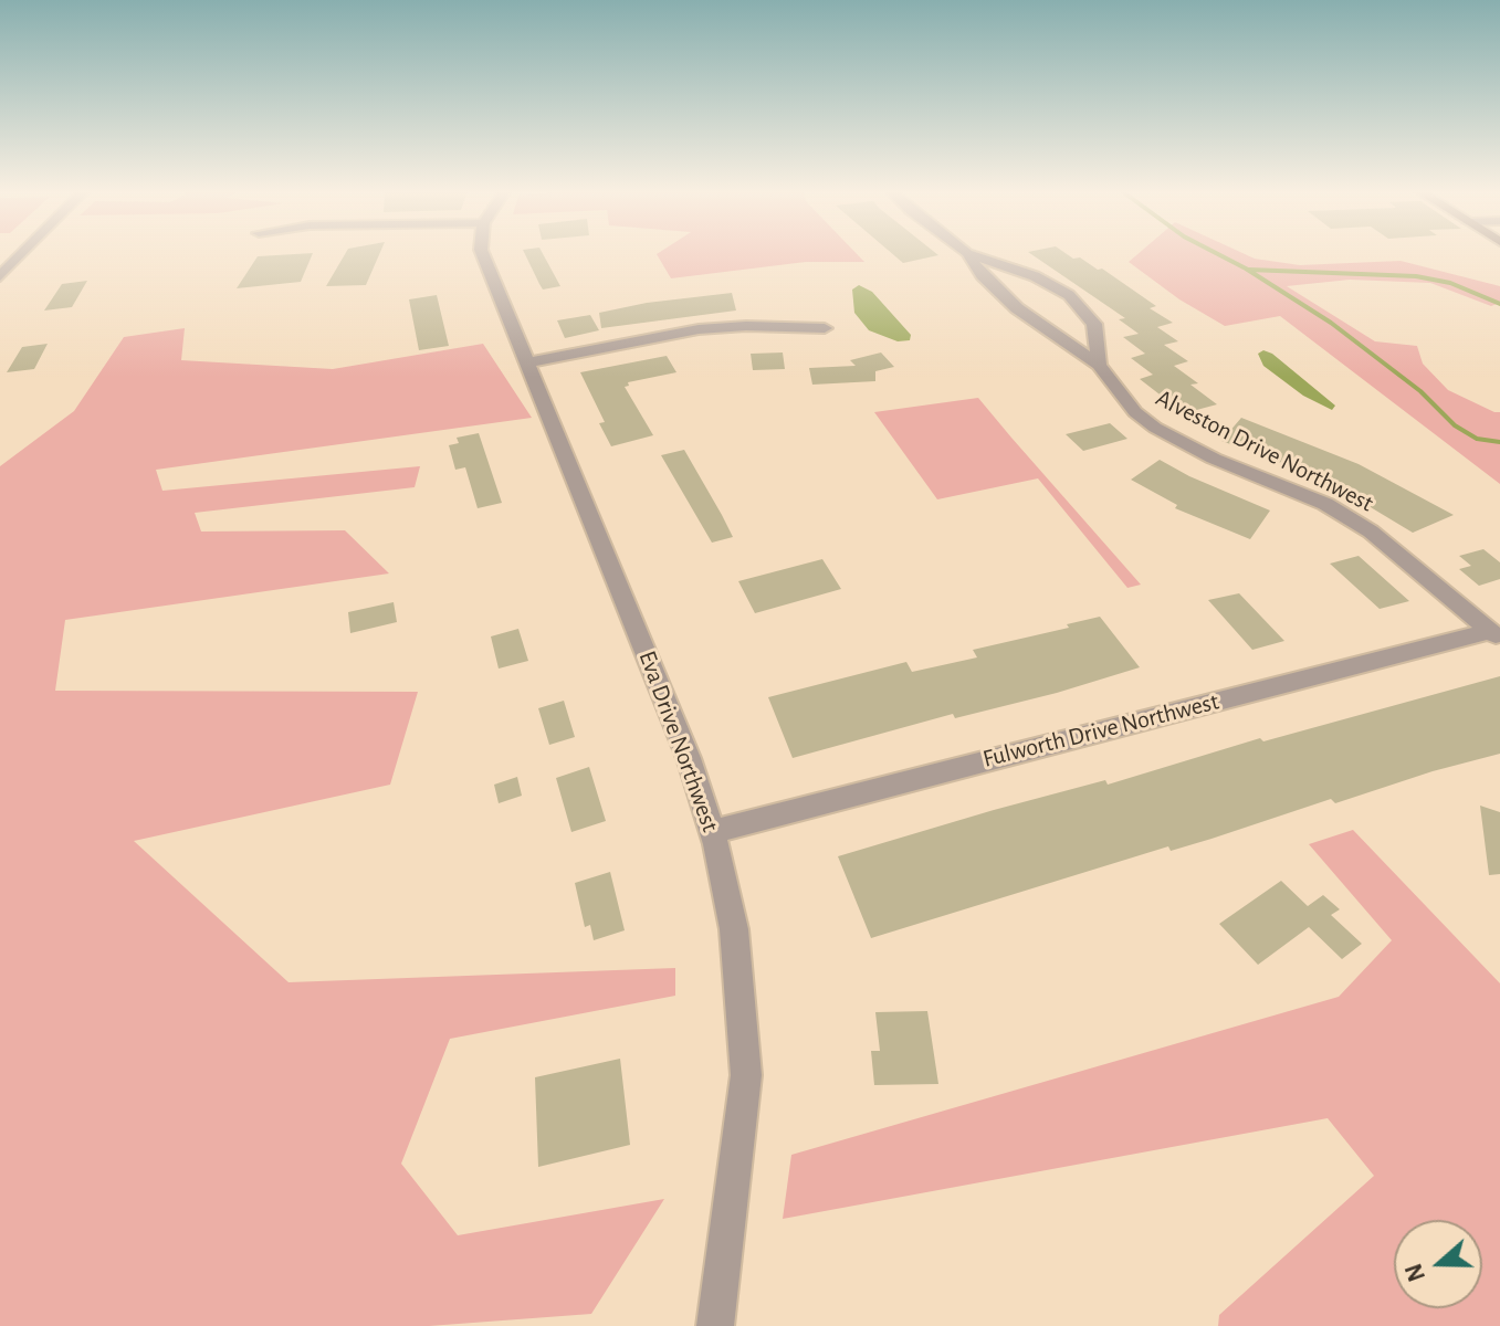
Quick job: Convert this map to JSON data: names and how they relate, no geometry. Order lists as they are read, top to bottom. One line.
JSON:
{"streets":{"street":["Alveston Drive Northwest","Fulworth Drive Northwest","Eva Drive Northwest"]},"crossings":[["Alveston Drive Northwest","Fulworth Drive Northwest"],["Fulworth Drive Northwest","Eva Drive Northwest"]],"north":"left"}
